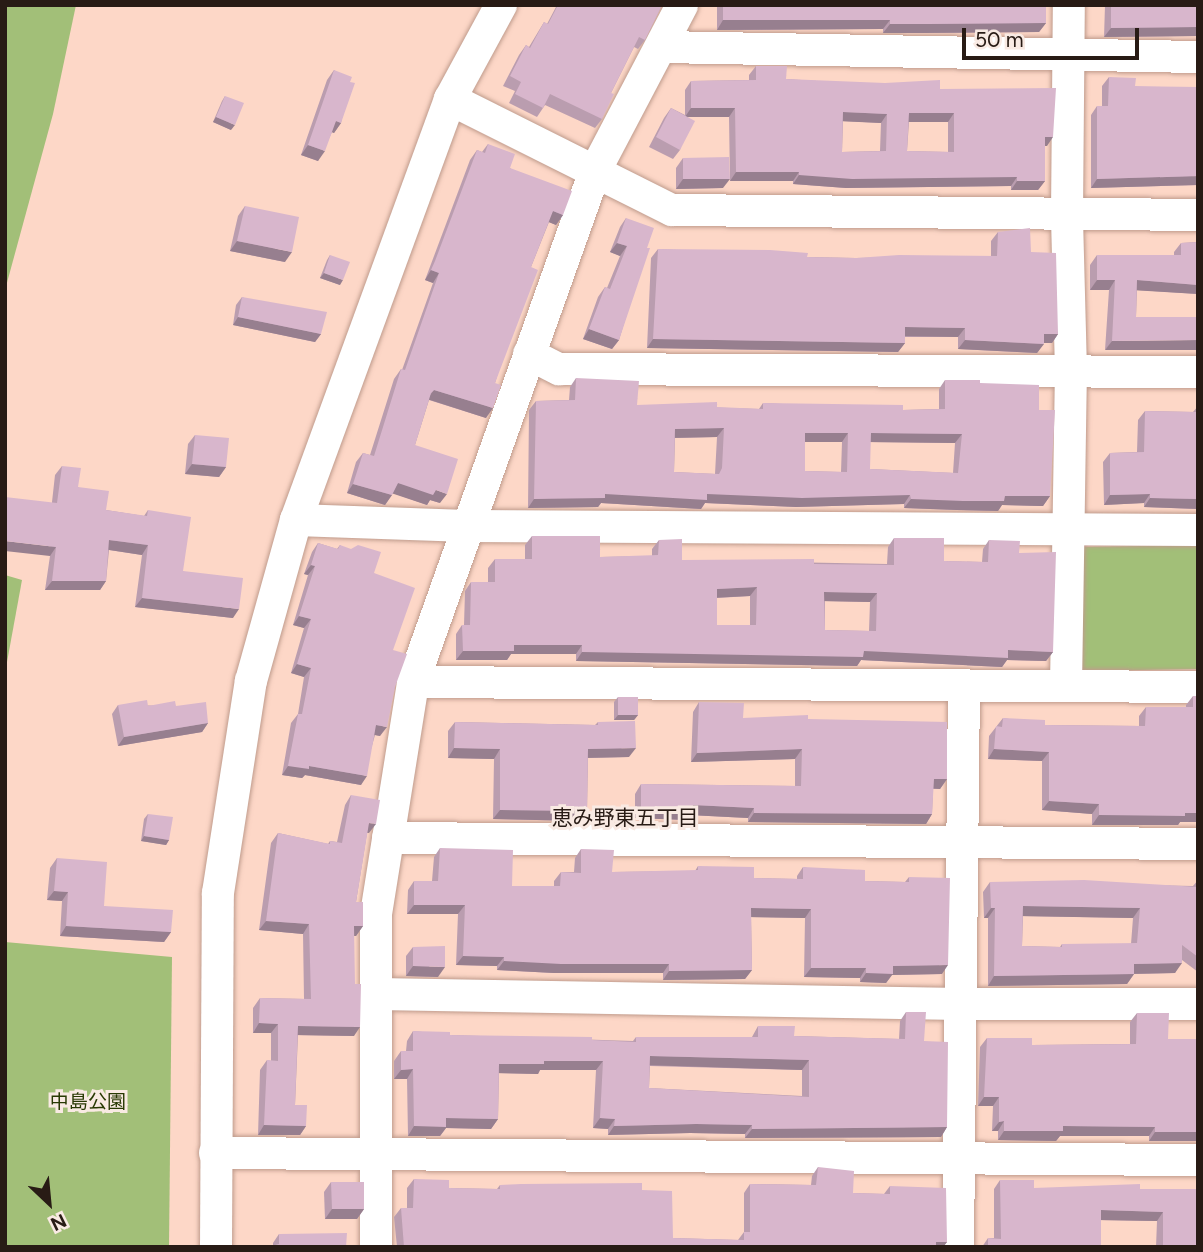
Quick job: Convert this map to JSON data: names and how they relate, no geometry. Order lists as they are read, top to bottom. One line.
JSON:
{"districts":["恵み野東五丁目"],"parks":["中島公園"],"scale_bar":"50 m","north":"bottom right"}
